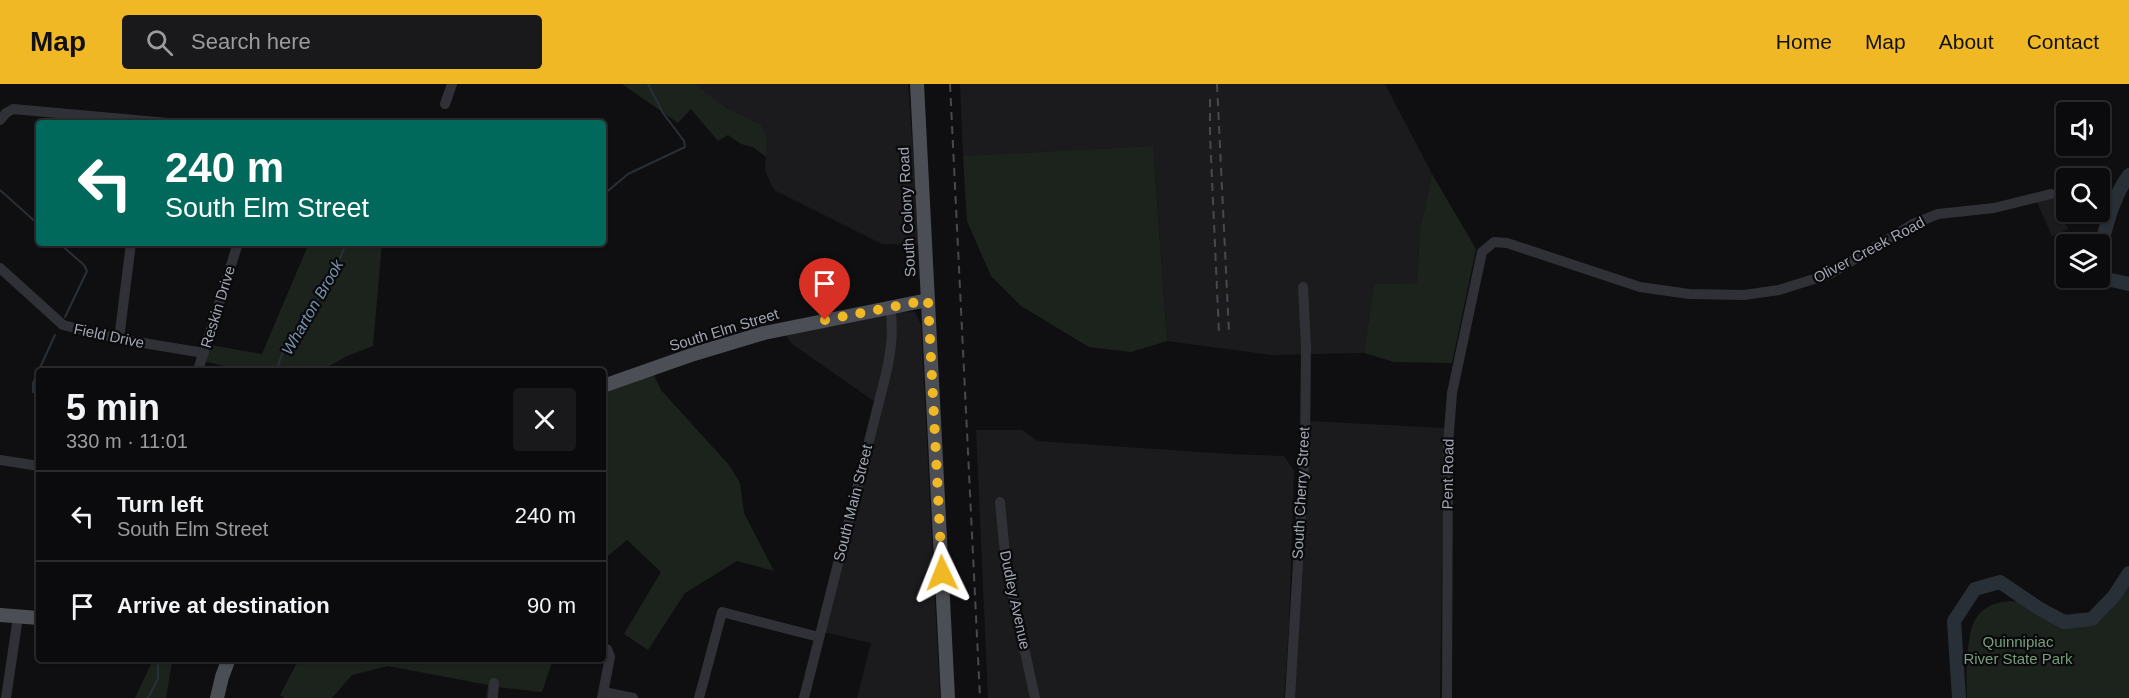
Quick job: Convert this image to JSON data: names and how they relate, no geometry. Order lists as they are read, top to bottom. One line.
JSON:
{"streets":{"main road":["South Colony Road","South Elm Street"],"street":["Oliver Creek Road","Reskin Drive","Field Drive","Pent Road","South Cherry Street","South Main Street","Dudley Avenue"]},"crossings":[["South Colony Road","South Elm Street"],["Oliver Creek Road","Pent Road"],["Reskin Drive","Field Drive"],["South Elm Street","South Main Street"]],"water":["Wharton Brook"],"parks":["Quinnipiac River State Park"],"page":{"header":"Map","search":"Search here","nav":["Home","Map","About","Contact"],"turn":["240 m","South Elm Street"],"heading":["5 min","330 m · 11:01"],"list":[{"name":"Turn left","note":"South Elm Street","value":"240 m"},{"name":"Arrive at destination","value":"90 m"}]}}
